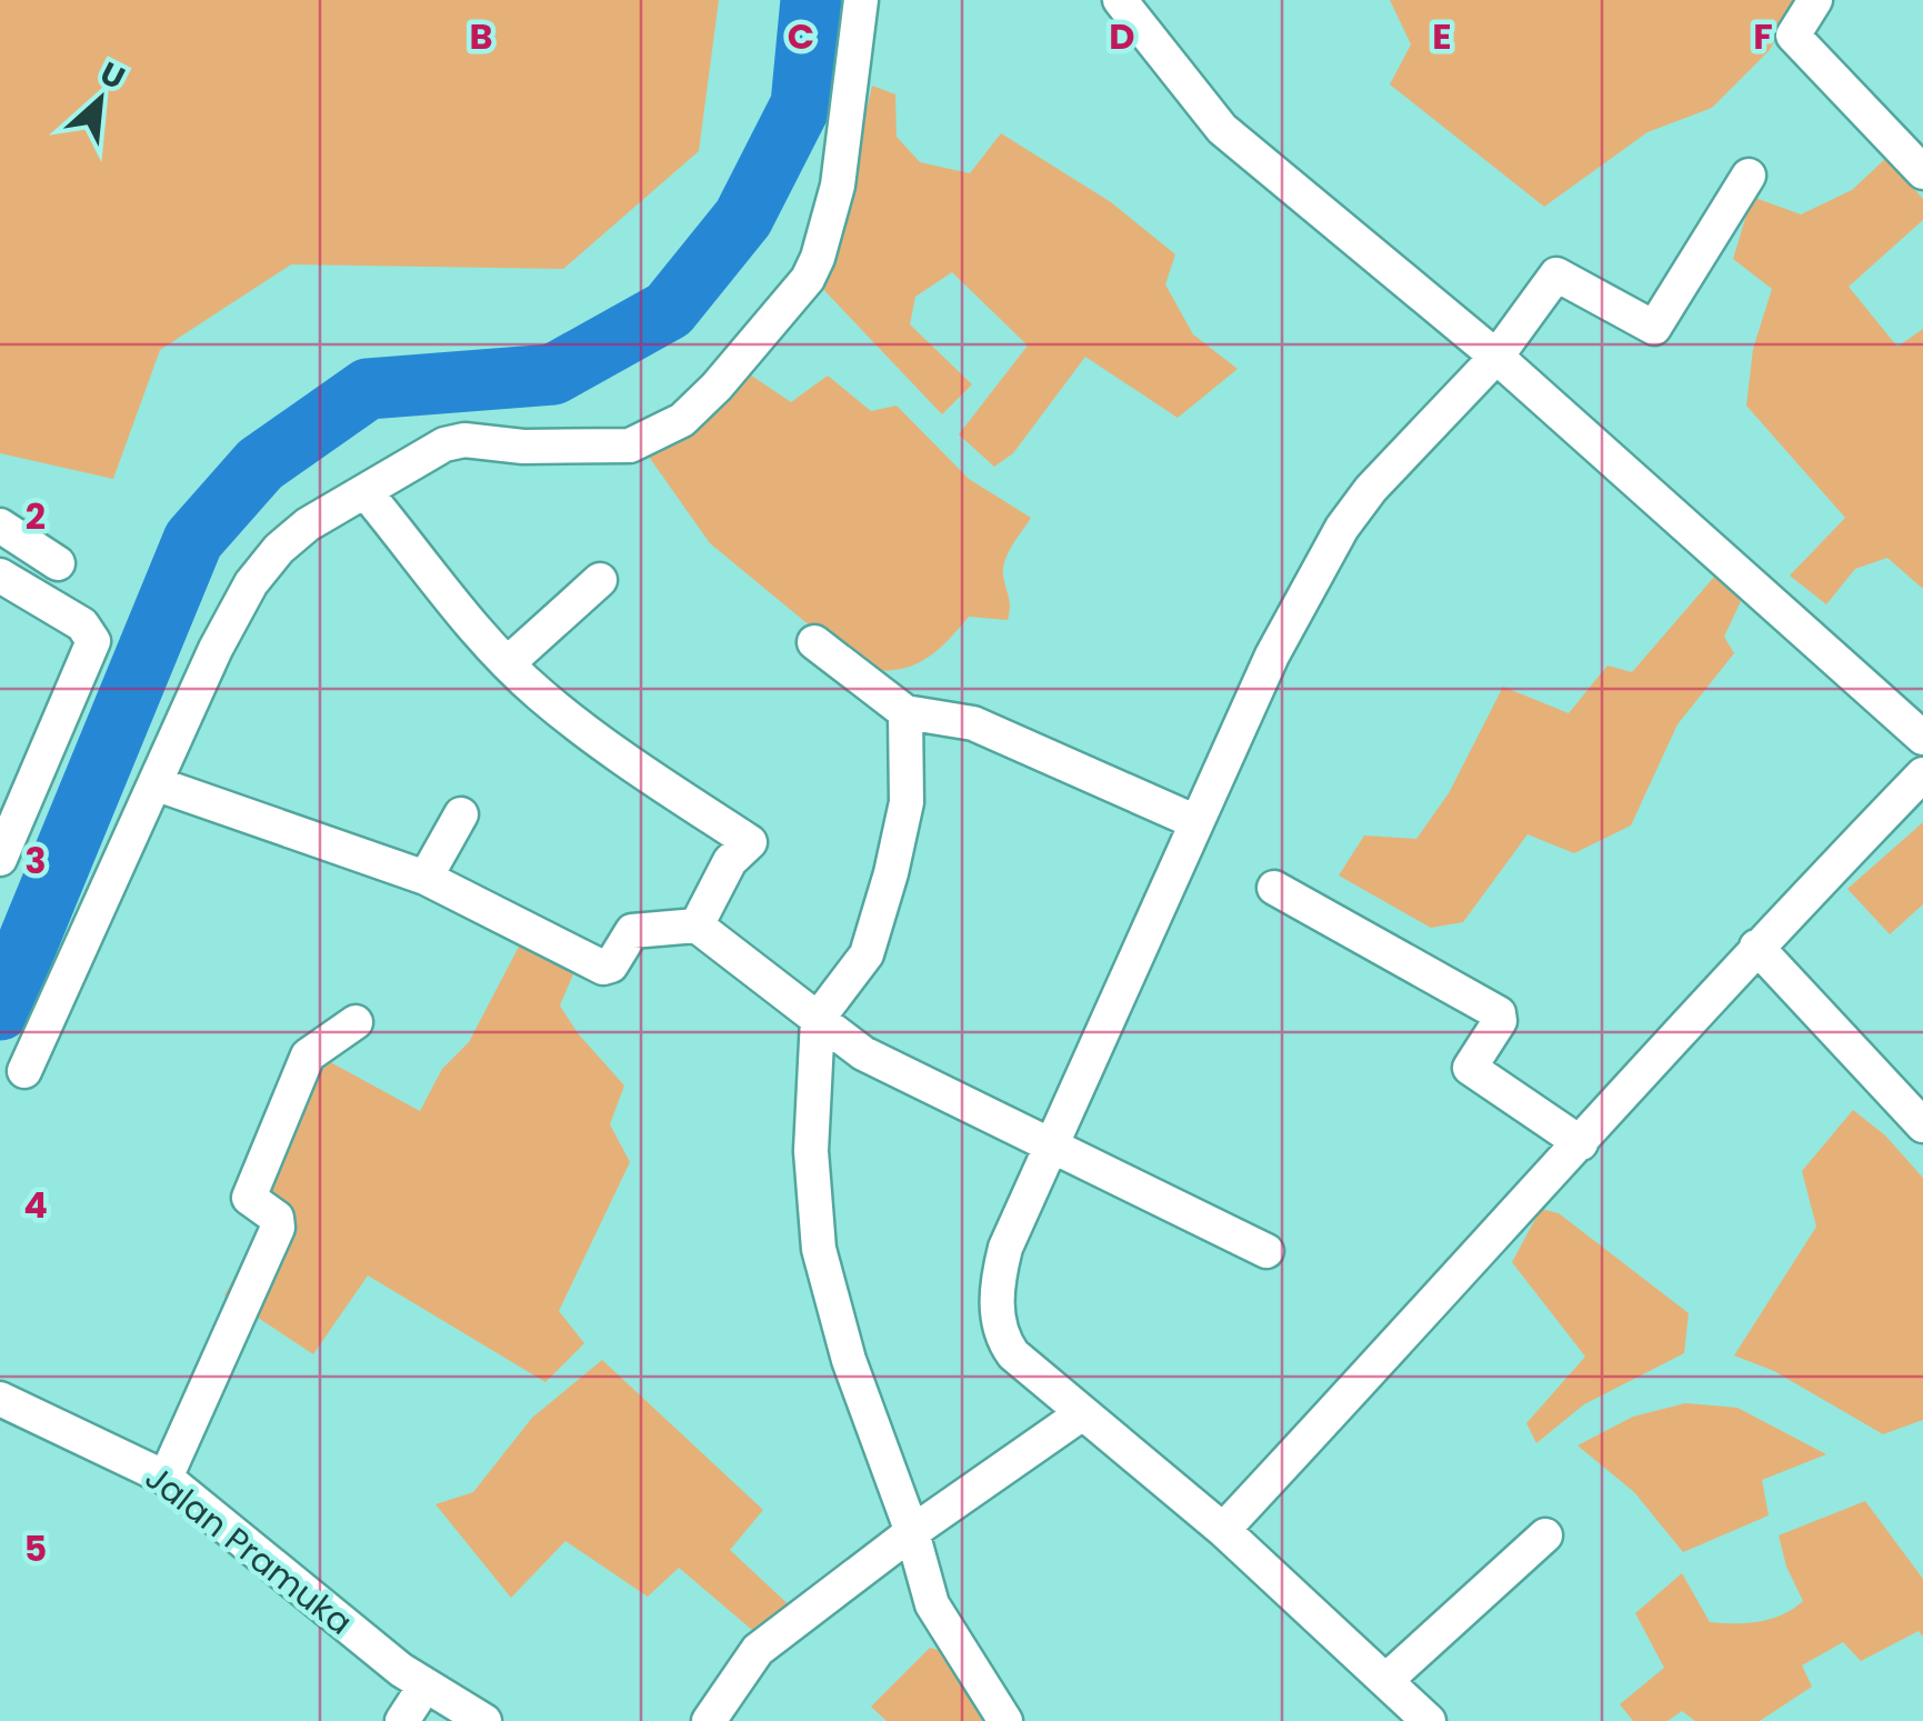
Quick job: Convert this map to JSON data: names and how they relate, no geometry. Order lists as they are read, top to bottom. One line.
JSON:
{"streets":{"street":["Jalan Pramuka"]},"north":"top right","grid":{"columns":["B","C","D","E","F"],"rows":["2","3","4","5"]}}
